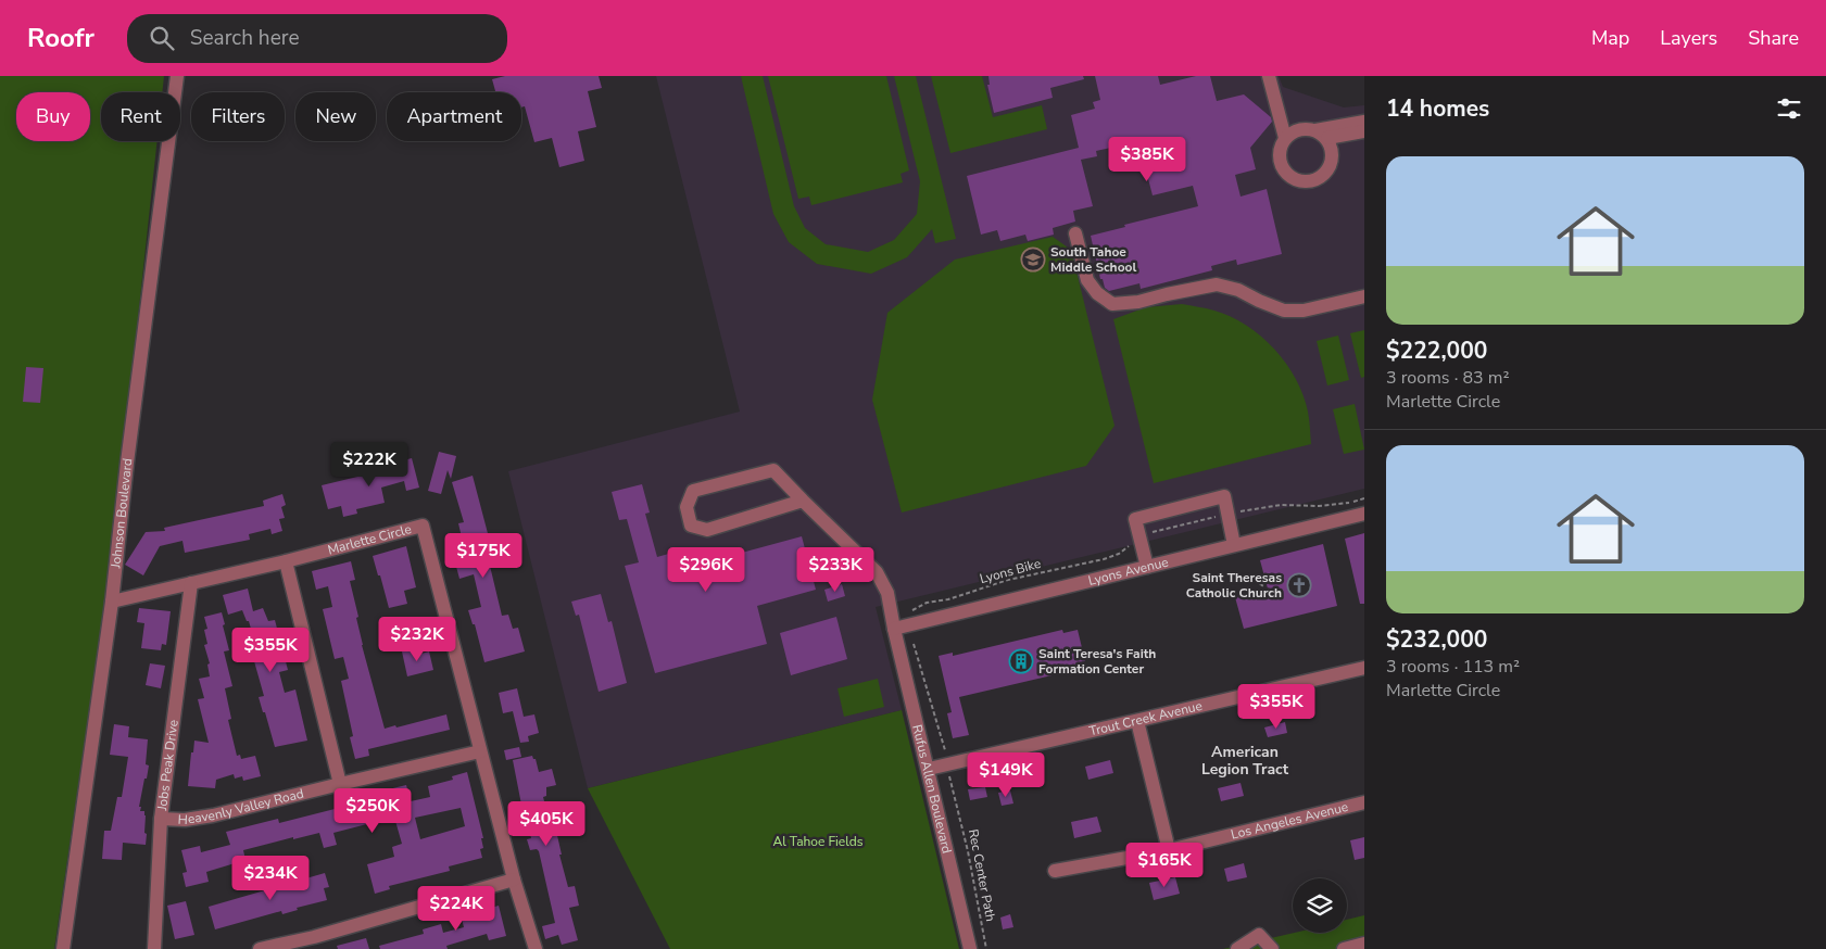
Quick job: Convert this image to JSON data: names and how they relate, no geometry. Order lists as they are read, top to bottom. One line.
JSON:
{"streets":{"street":["Johnson Boulevard","Marlette Circle","Lyons Avenue","Trout Creek Avenue","Jobs Peak Drive","Rufus Allen Boulevard","Heavenly Valley Road","Los Angeles Avenue"],"path":["Lyons Bike","Rec Center Path"]},"crossings":[["Johnson Boulevard","Marlette Circle"],["Marlette Circle","Jobs Peak Drive"],["Marlette Circle","Heavenly Valley Road"],["Lyons Avenue","Rufus Allen Boulevard"],["Trout Creek Avenue","Rufus Allen Boulevard"],["Jobs Peak Drive","Heavenly Valley Road"]],"districts":["American Legion Tract"],"parks":["Al Tahoe Fields"],"places":{"school or university":["South Tahoe Middle School"],"church":["Saint Theresas Catholic Church"],"building":["Saint Teresa's Faith Formation Center"]},"page":{"header":"Roofr","search":"Search here","nav":["Map","Layers","Share"],"heading":"14 homes","chip":["Buy","Rent","Filters","New","Apartment"],"price":["$385K","$222K","$175K","$296K","$233K","$232K","$355K","$355K","$149K","$250K","$405K","$165K","$234K","$224K"],"list":[{"name":"$222,000","note":"3 rooms · 83 m² · Marlette Circle"},{"name":"$232,000","note":"3 rooms · 113 m² · Marlette Circle"}]}}
